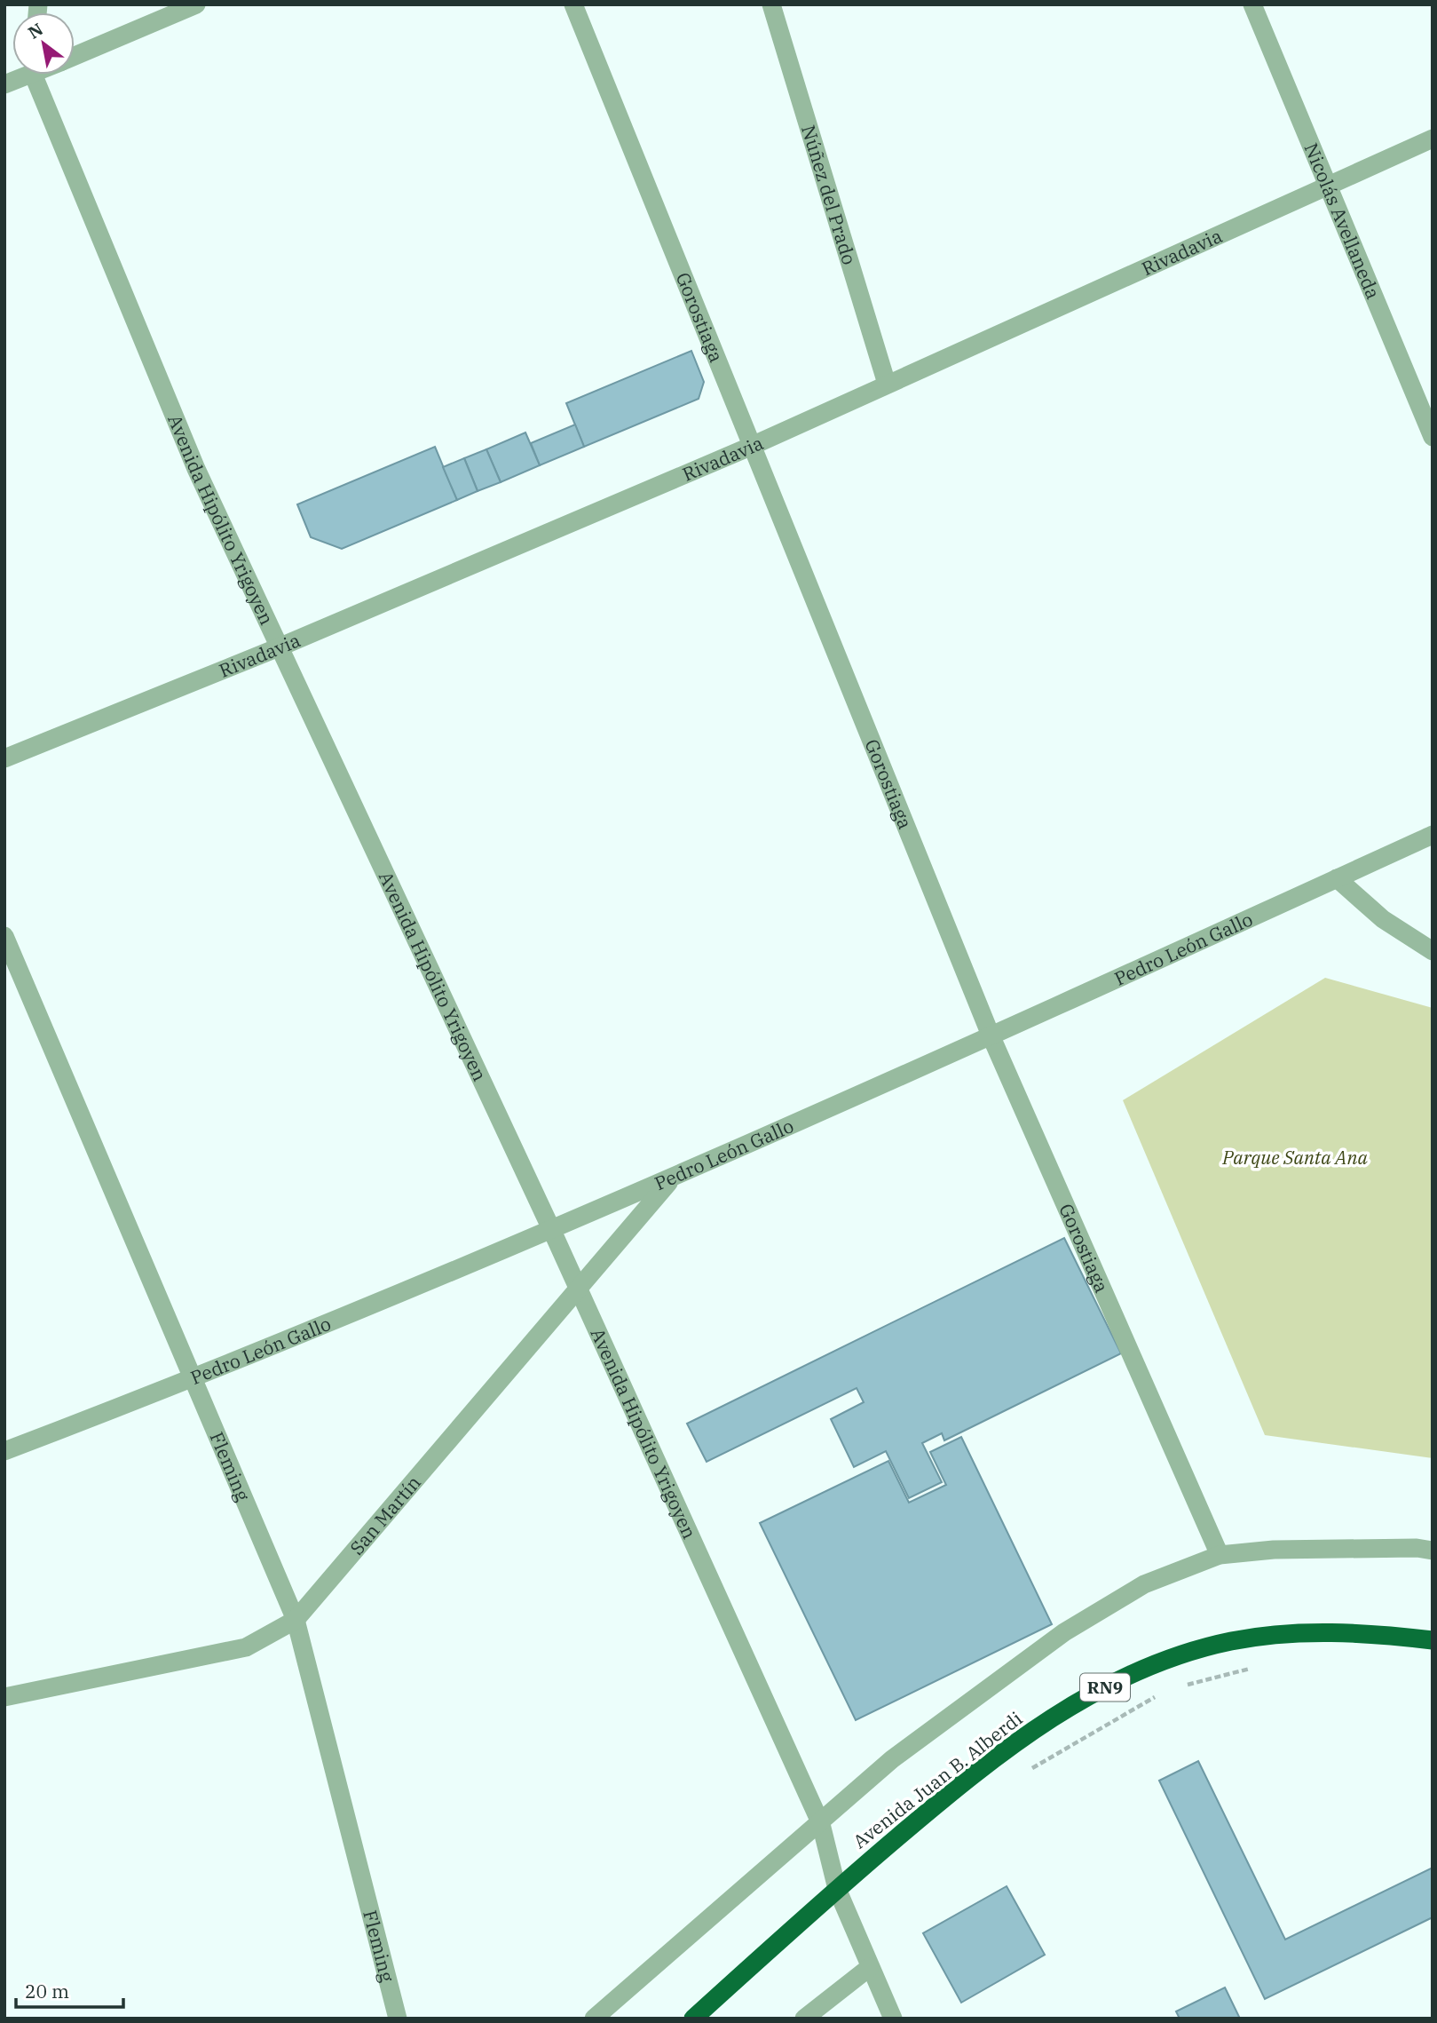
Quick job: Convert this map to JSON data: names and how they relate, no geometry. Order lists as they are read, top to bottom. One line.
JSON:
{"streets":{"highway":["RN9","Avenida Juan B. Alberdi"],"street":["Núñez del Prado","Nicolás Avellaneda","Rivadavia","Gorostiaga","Avenida Hipólito Yrigoyen","Pedro León Gallo","Fleming","San Martín"]},"crossings":[["Núñez del Prado","Rivadavia"],["Nicolás Avellaneda","Rivadavia"],["Rivadavia","Gorostiaga"],["Rivadavia","Avenida Hipólito Yrigoyen"],["Gorostiaga","Pedro León Gallo"],["Avenida Hipólito Yrigoyen","Pedro León Gallo"],["Avenida Hipólito Yrigoyen","San Martín"],["Avenida Hipólito Yrigoyen","Avenida Juan B. Alberdi"],["Pedro León Gallo","Fleming"],["Pedro León Gallo","San Martín"],["Fleming","San Martín"]],"parks":["Parque Santa Ana"],"scale_bar":"20 m","north":"top left"}
